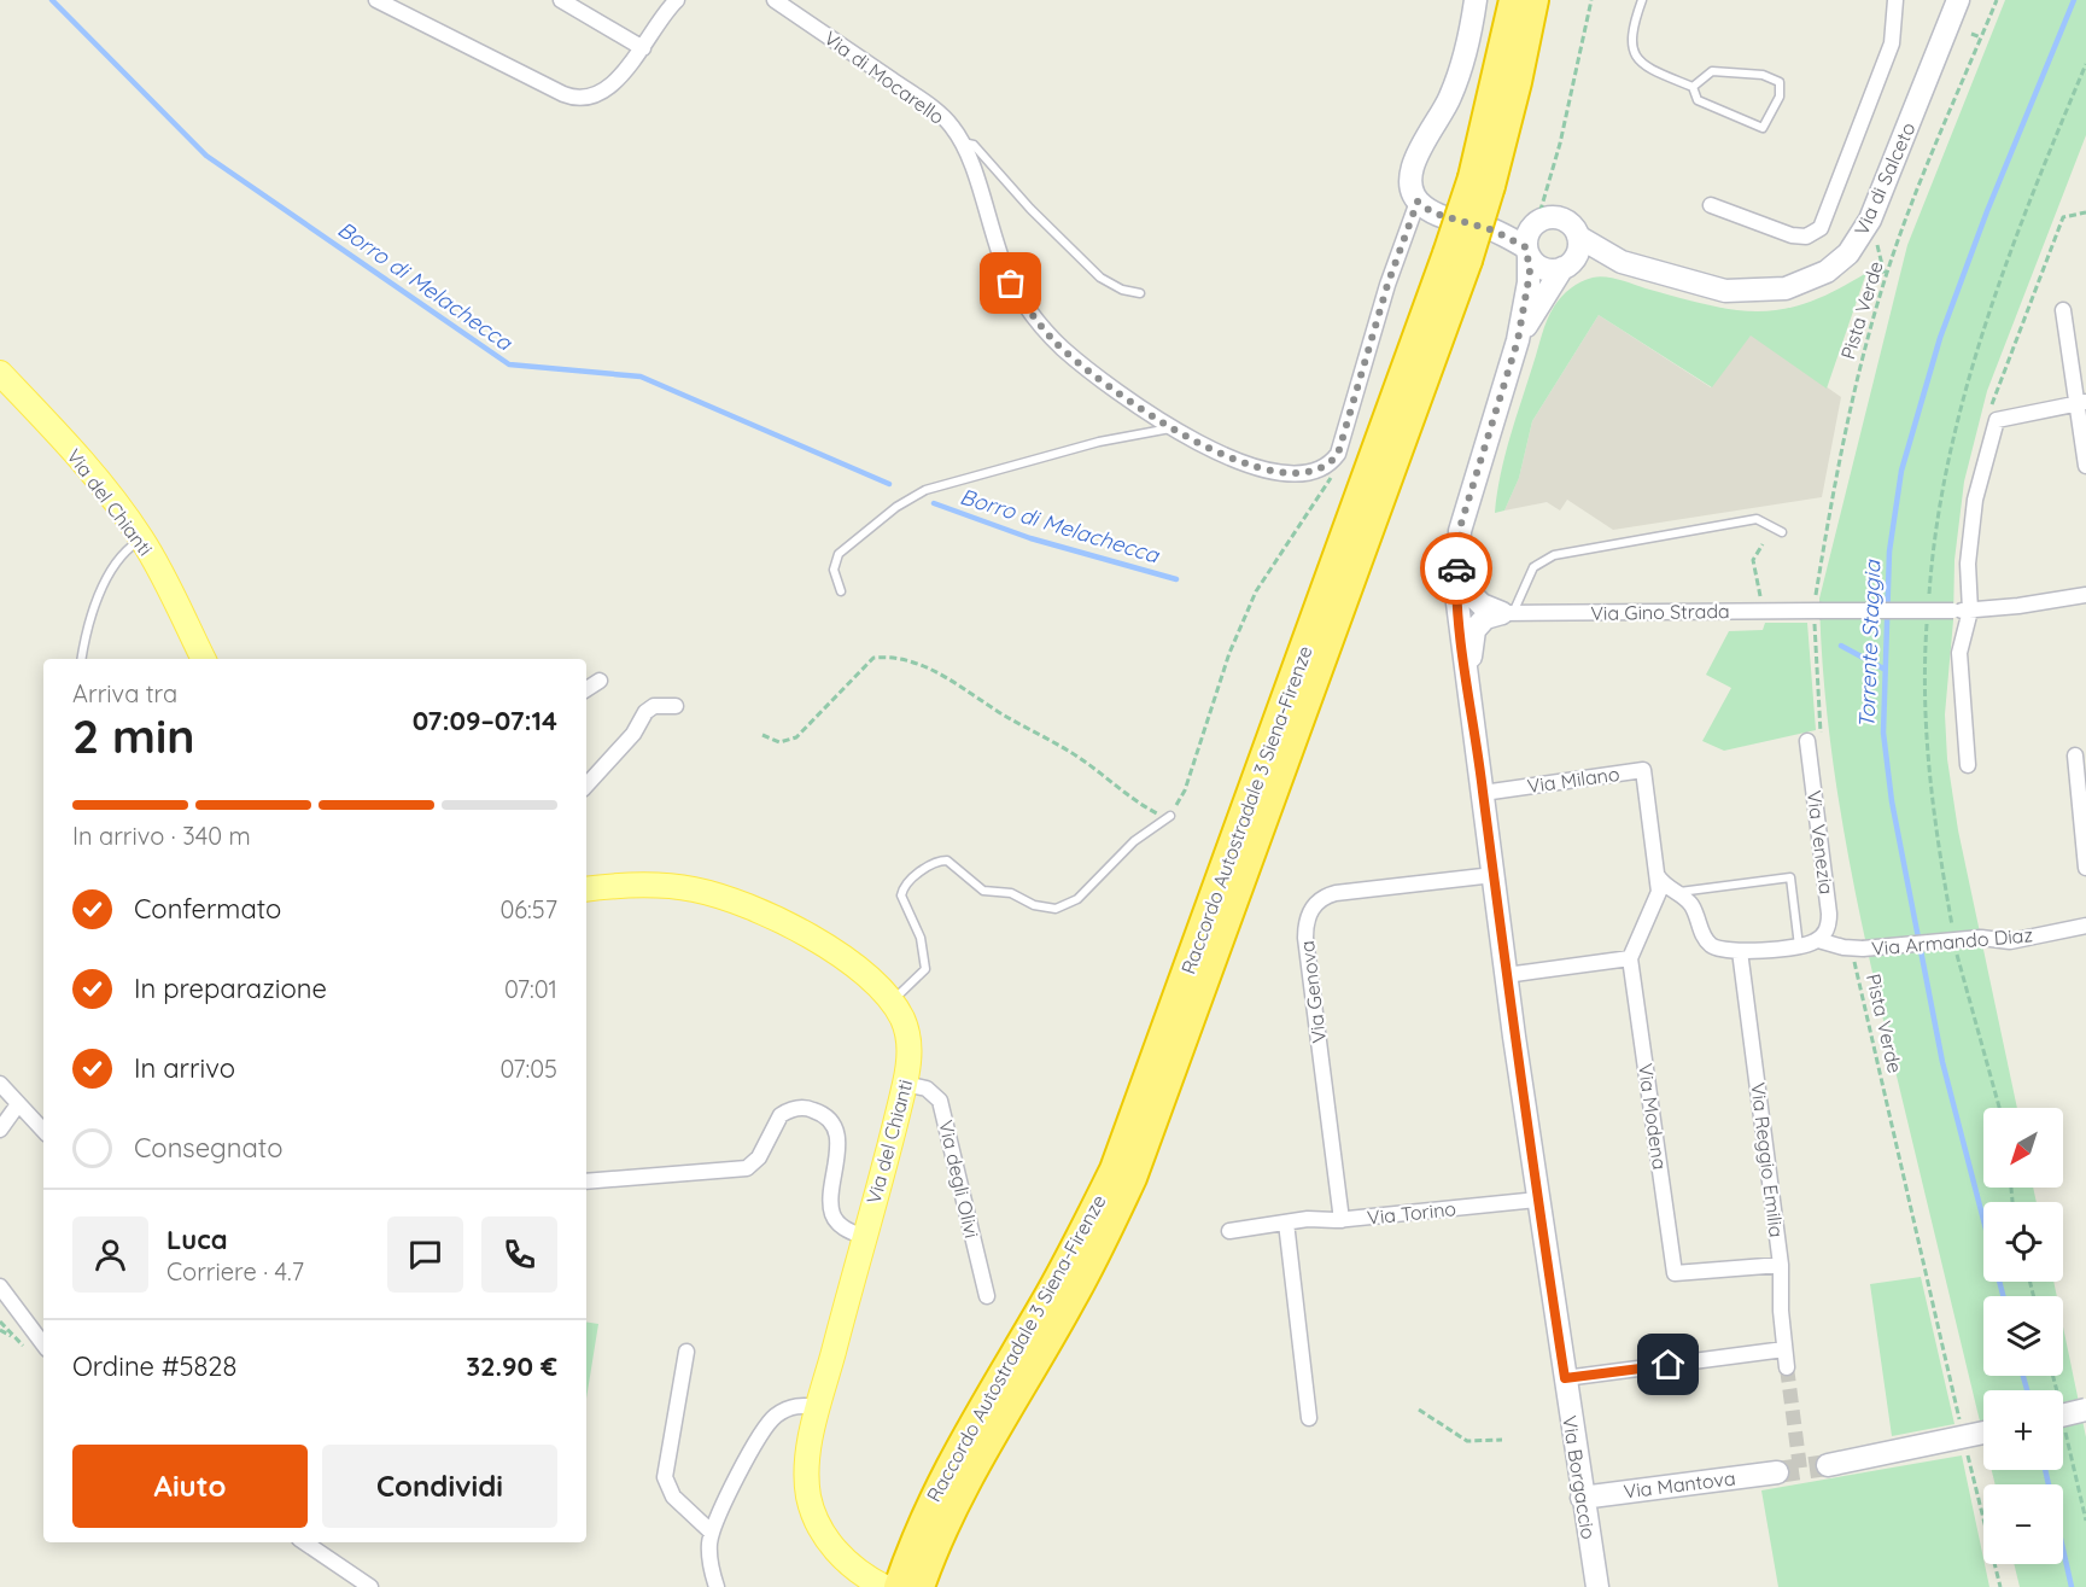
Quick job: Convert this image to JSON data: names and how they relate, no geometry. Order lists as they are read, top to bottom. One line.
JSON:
{"streets":{"highway":["Raccordo Autostradale 3 Siena-Firenze"],"main road":["Via di Salceto","Via del Chianti","Via Borgaccio","Via Mantova"],"street":["Via di Mocarello","Via Gino Strada","Via Milano","Via Venezia","Via Armando Diaz","Via Genova","Via Modena","Via Reggio Emilia","Via degli Olivi","Via Torino"],"path":["Pista Verde"]},"crossings":[["Via di Salceto","Via Borgaccio"],["Pista Verde","Via Gino Strada"],["Pista Verde","Via Venezia"],["Pista Verde","Via Armando Diaz"],["Via del Chianti","Via degli Olivi"],["Via Milano","Via Borgaccio"],["Via Venezia","Via Armando Diaz"],["Via Genova","Via Torino"],["Via Genova","Via Borgaccio"],["Via Modena","Via Reggio Emilia"],["Via Torino","Via Borgaccio"],["Via Borgaccio","Via Mantova"]],"water":["Borro di Melachecca","Torrente Staggia"],"north":"bottom left","page":{"heading":["2 min","Arriva tra","07:09–07:14"],"panel":["Luca","Corriere · 4.7","Ordine #5828","32.90 €"],"bar":"In arrivo · 340 m","list":[["Confermato","06:57"],["In preparazione","07:01"],["In arrivo","07:05"],"Consegnato"],"map_buttons":["+","−"],"buttons":["Aiuto","Condividi"]}}
